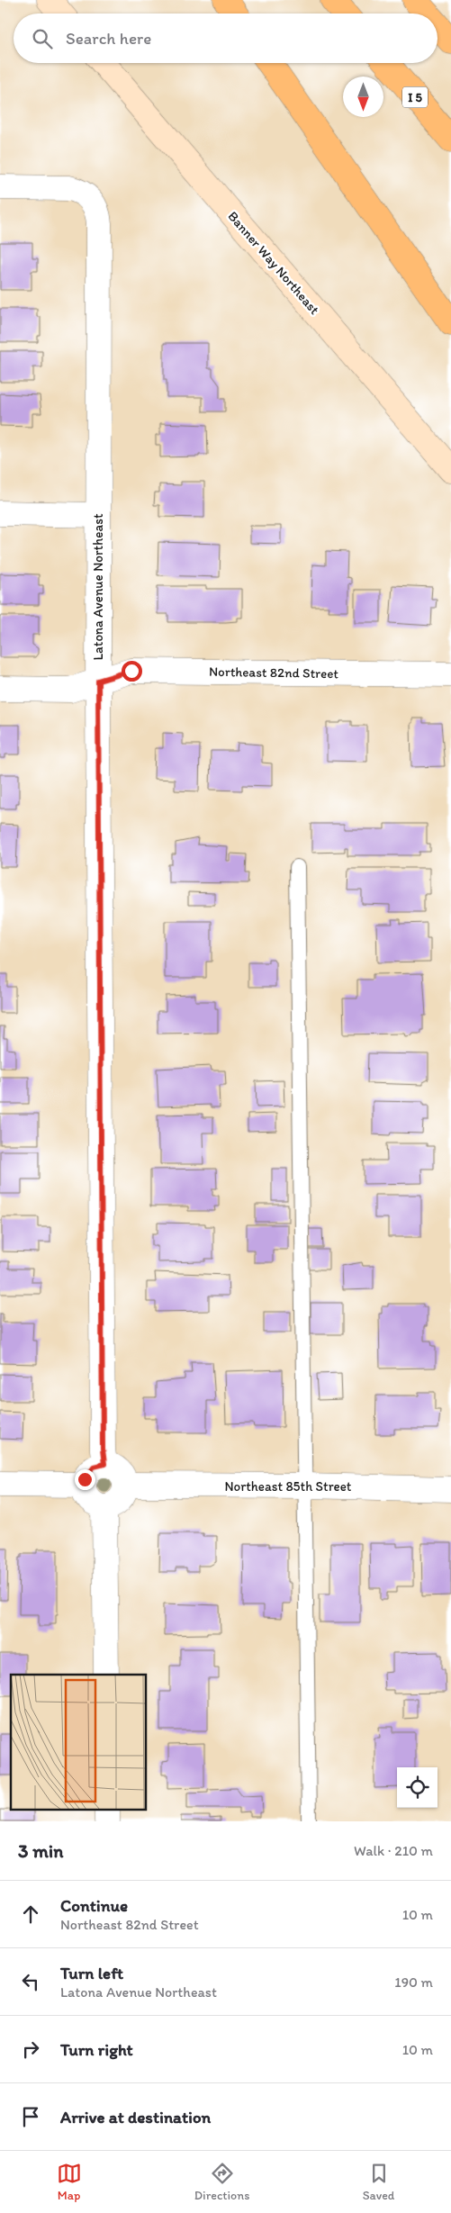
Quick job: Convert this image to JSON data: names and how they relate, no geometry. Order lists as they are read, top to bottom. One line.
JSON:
{"streets":{"highway":["I 5"],"main road":["Banner Way Northeast"],"street":["Latona Avenue Northeast","Northeast 82nd Street","Northeast 85th Street"]},"crossings":[["Latona Avenue Northeast","Northeast 82nd Street"],["Latona Avenue Northeast","Northeast 85th Street"]],"north":"bottom","page":{"search":"Search here","heading":["3 min","Walk · 210 m"],"list":[["Continue","Northeast 82nd Street","10 m"],["Turn left","Latona Avenue Northeast","190 m"],["Turn right","10 m"],"Arrive at destination"],"nav":["Map","Directions","Saved"]}}
